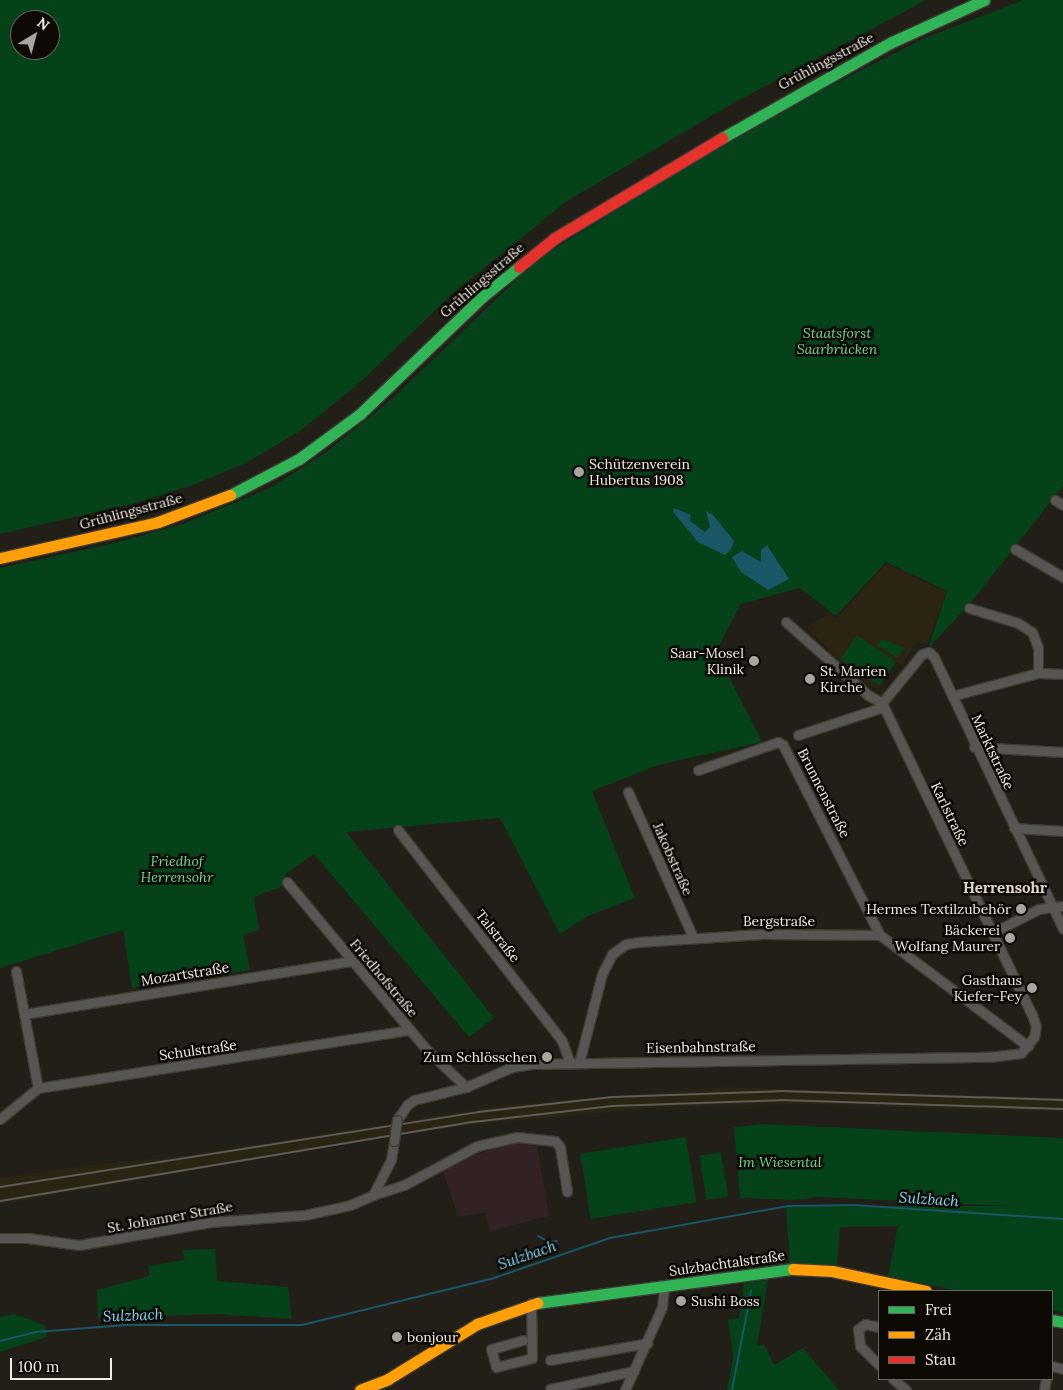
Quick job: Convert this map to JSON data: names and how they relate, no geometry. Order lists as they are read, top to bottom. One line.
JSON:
{"streets":{"main road":["Grühlingsstraße","Sulzbachtalstraße"],"street":["Marktstraße","Brunnenstraße","Karlstraße","Jakobstraße","Bergstraße","Talstraße","Mozartstraße","Friedhofstraße","Eisenbahnstraße","Schulstraße","St. Johanner Straße"]},"crossings":[["Marktstraße","Karlstraße"],["Brunnenstraße","Bergstraße"],["Karlstraße","Eisenbahnstraße"],["Jakobstraße","Bergstraße"],["Bergstraße","Talstraße"],["Bergstraße","Eisenbahnstraße"],["Talstraße","Eisenbahnstraße"],["Mozartstraße","Friedhofstraße"],["Friedhofstraße","Eisenbahnstraße"],["Friedhofstraße","Schulstraße"],["Eisenbahnstraße","St. Johanner Straße"]],"districts":["Herrensohr"],"water":["Sulzbach"],"parks":["Staatsforst Saarbrücken","Friedhof Herrensohr","Im Wiesental"],"places":["Schützenverein Hubertus 1908","Saar-Mosel Klinik","St. Marien Kirche","Hermes Textilzubehör","Bäckerei Wolfang Maurer","Gasthaus Kiefer-Fey","Zum Schlösschen","Sushi Boss","bonjour"],"legend":["Frei","Zäh","Stau"],"scale_bar":"100 m","north":"top right"}
